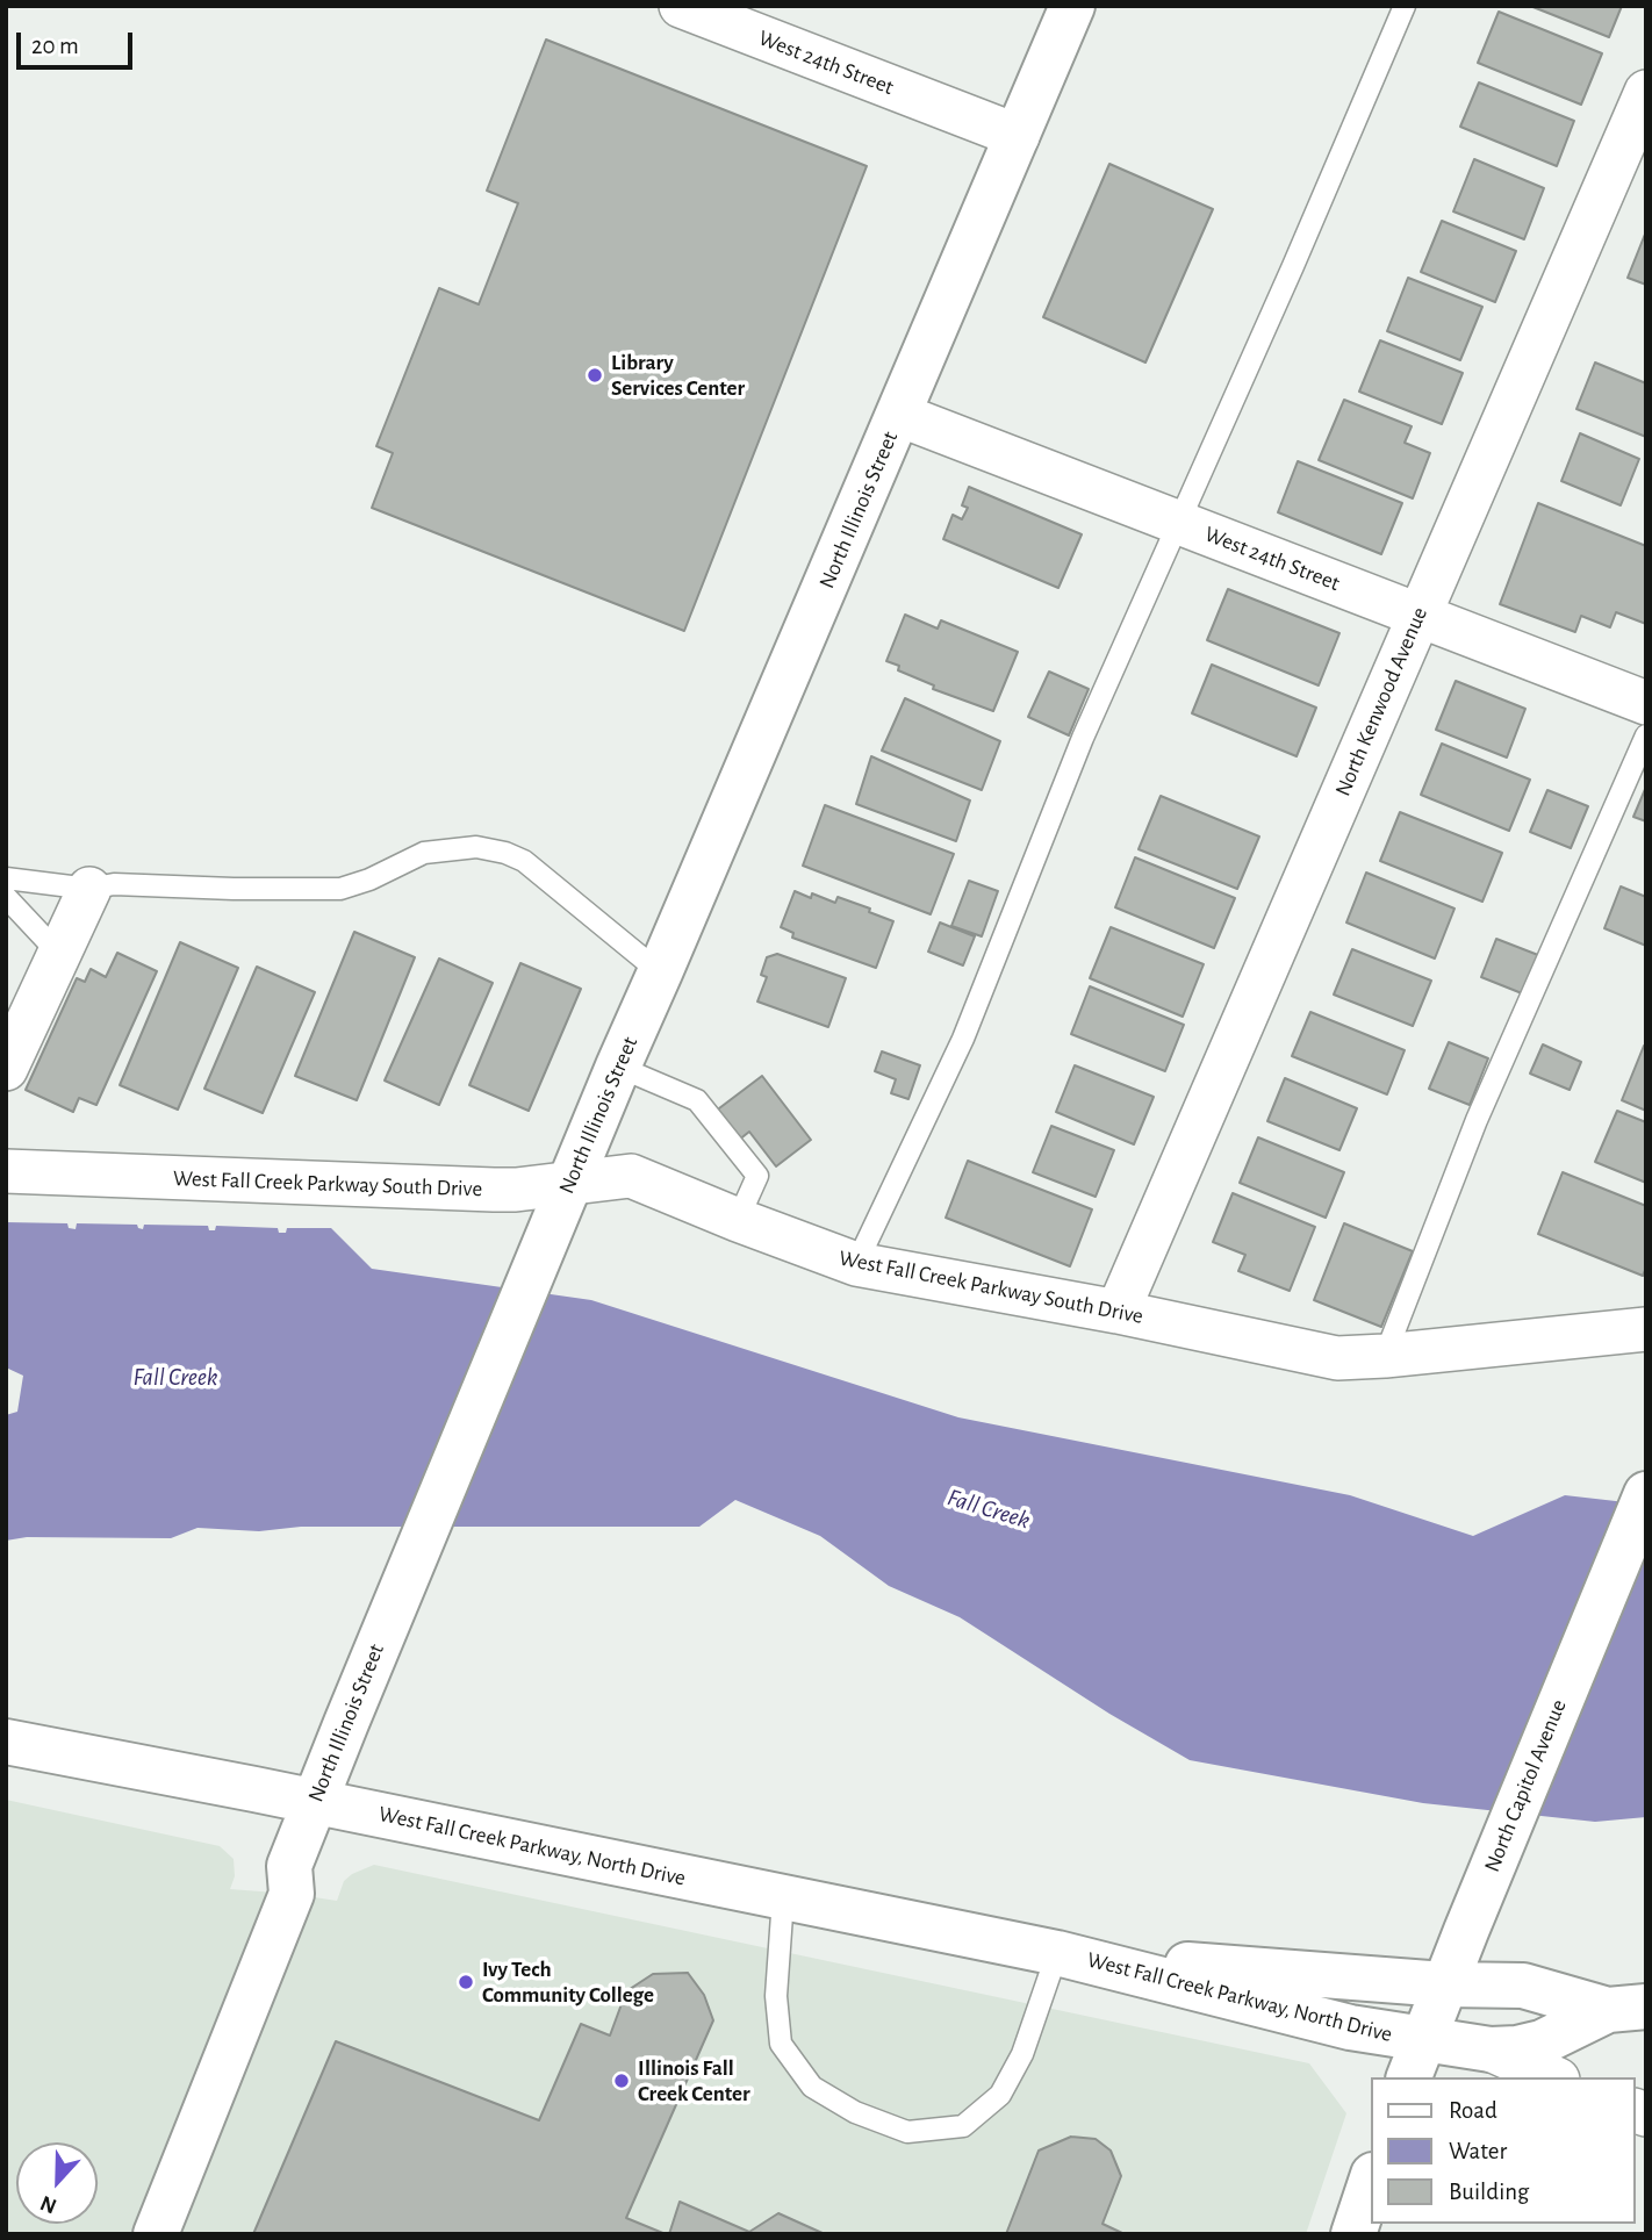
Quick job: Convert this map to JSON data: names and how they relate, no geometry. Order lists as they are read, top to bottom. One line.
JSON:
{"streets":{"main road":["North Illinois Street","North Capitol Avenue","West Fall Creek Parkway, North Drive"],"street":["West 24th Street","North Kenwood Avenue","West Fall Creek Parkway South Drive"]},"crossings":[["West 24th Street","North Illinois Street"],["West 24th Street","North Kenwood Avenue"],["North Illinois Street","West Fall Creek Parkway South Drive"],["North Illinois Street","West Fall Creek Parkway, North Drive"],["North Kenwood Avenue","West Fall Creek Parkway South Drive"],["North Capitol Avenue","West Fall Creek Parkway, North Drive"]],"water":["Fall Creek"],"places":["Library Services Center","Ivy Tech Community College","Illinois Fall Creek Center"],"legend":["Road","Water","Building"],"scale_bar":"20 m","north":"bottom"}
